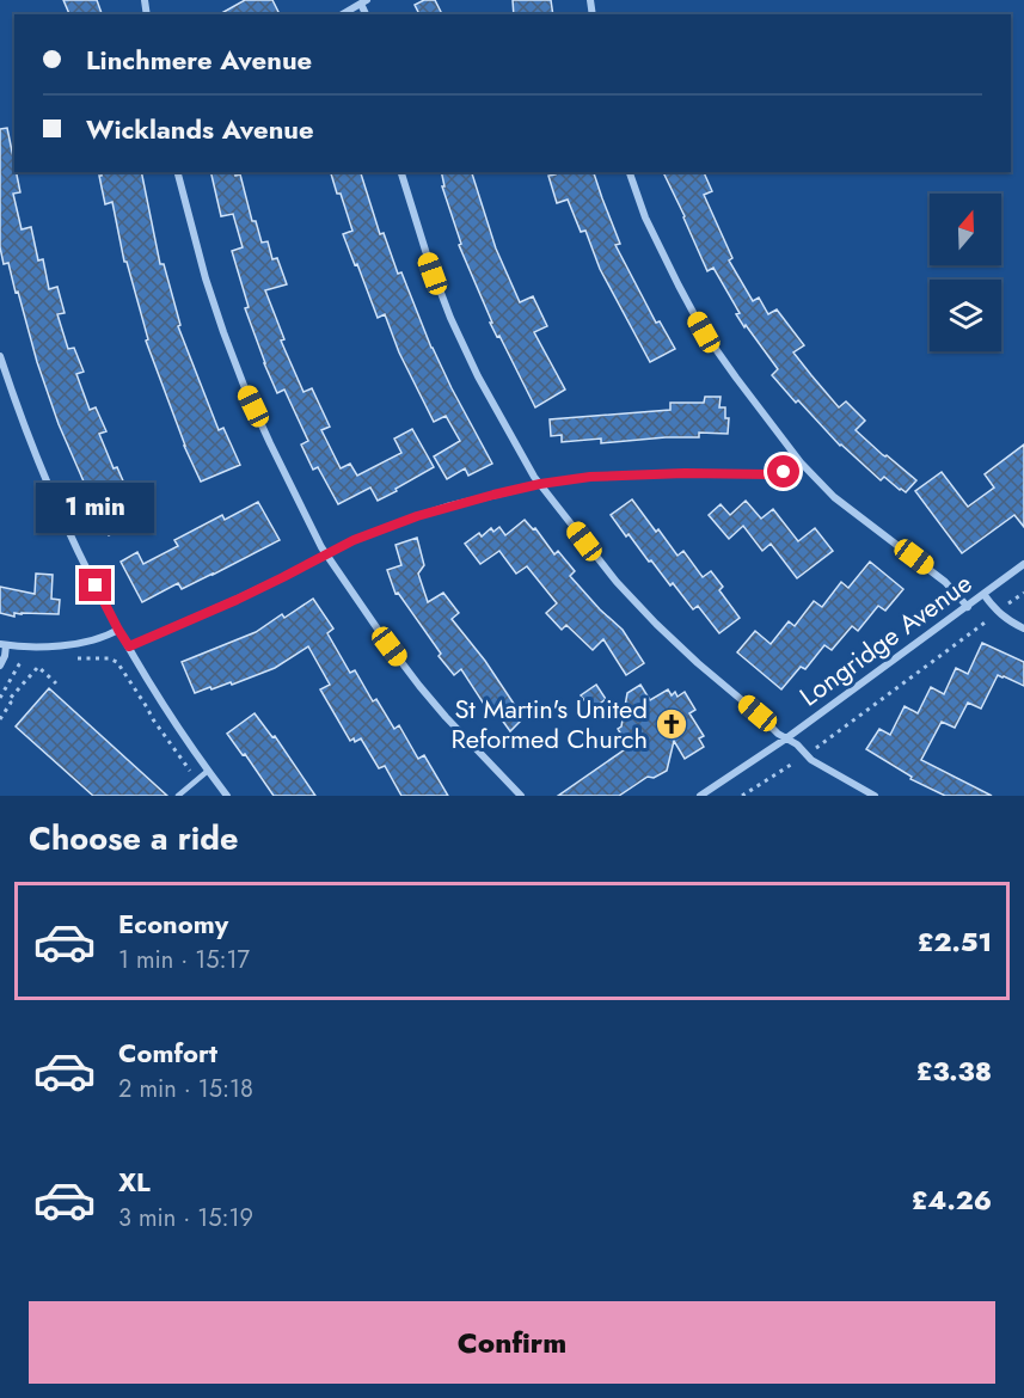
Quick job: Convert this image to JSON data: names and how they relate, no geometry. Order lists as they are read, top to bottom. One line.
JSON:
{"streets":{"street":["Longridge Avenue"]},"places":{"church":["St Martin's United Reformed Church"]},"north":"top","page":{"banner":["Linchmere Avenue","Wicklands Avenue"],"bubble":"1 min","heading":"Choose a ride","list":[{"name":"Economy","note":"1 min · 15:17","value":"£2.51"},{"name":"Comfort","note":"2 min · 15:18","value":"£3.38"},{"name":"XL","note":"3 min · 15:19","value":"£4.26"}],"buttons":"Confirm"}}
